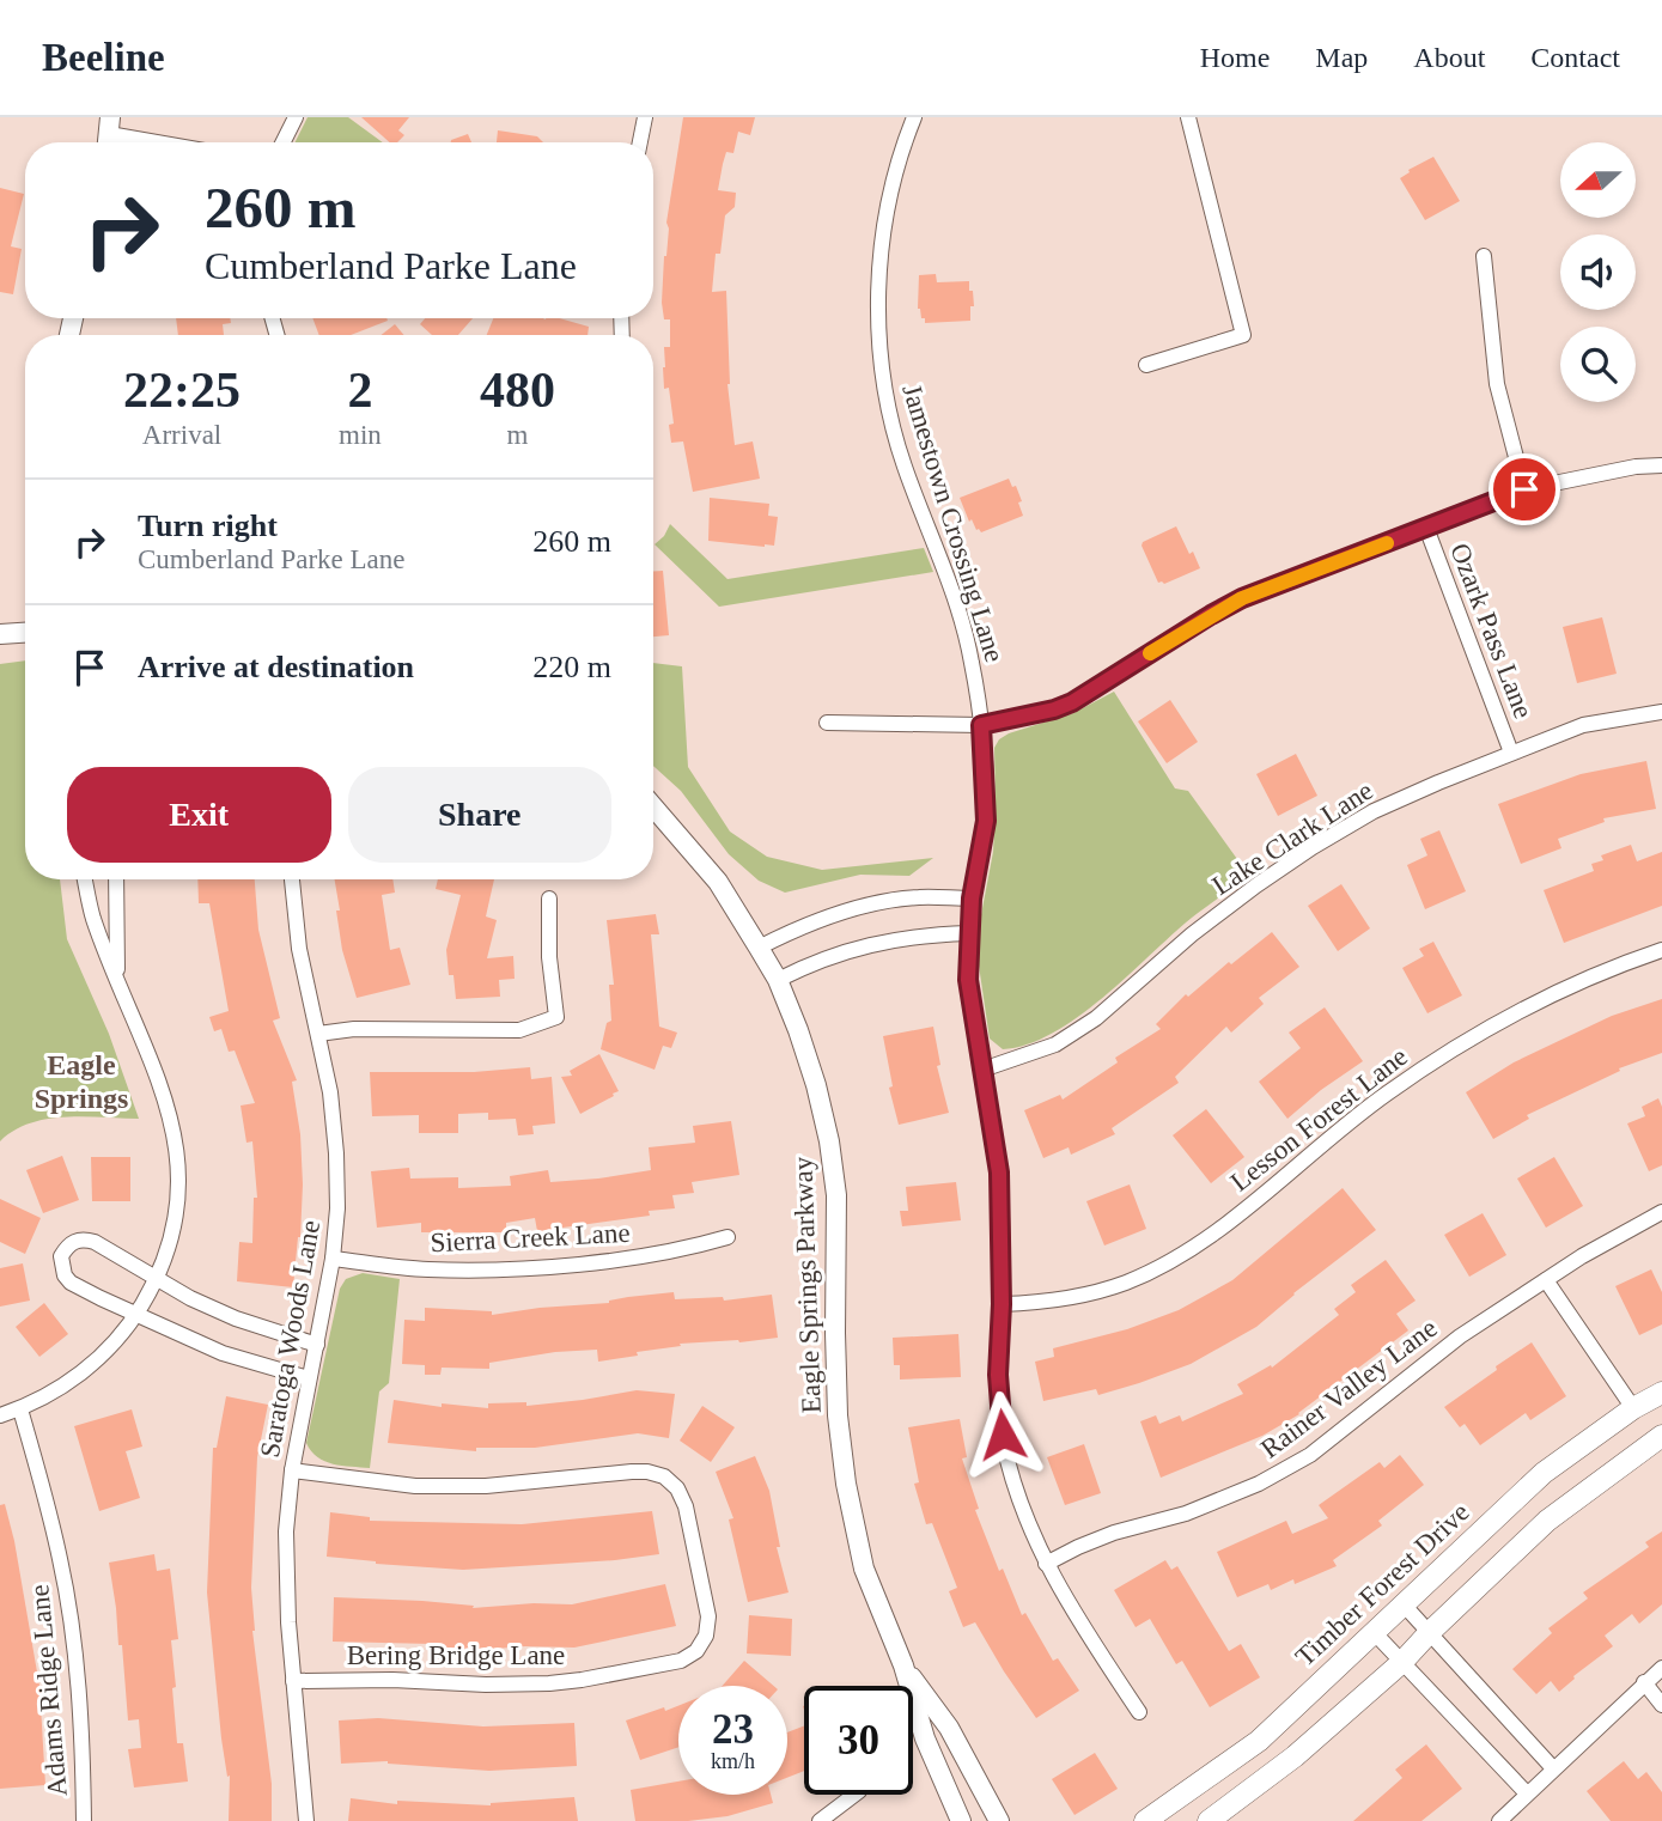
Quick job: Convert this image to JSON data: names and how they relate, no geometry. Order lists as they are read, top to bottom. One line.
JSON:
{"streets":{"main road":["Timber Forest Drive"],"street":["Jamestown Crossing Lane","Ozark Pass Lane","Lake Clark Lane","Lesson Forest Lane","Sierra Creek Lane","Eagle Springs Parkway","Saratoga Woods Lane","Rainer Valley Lane","Bering Bridge Lane","Adams Ridge Lane"]},"crossings":[["Jamestown Crossing Lane","Lake Clark Lane"],["Jamestown Crossing Lane","Lesson Forest Lane"],["Jamestown Crossing Lane","Rainer Valley Lane"],["Ozark Pass Lane","Lake Clark Lane"],["Sierra Creek Lane","Saratoga Woods Lane"],["Saratoga Woods Lane","Bering Bridge Lane"]],"districts":["Eagle Springs"],"north":"left","page":{"header":"Beeline","nav":["Home","Map","About","Contact"],"turn":["260 m","Cumberland Parke Lane"],"eta":["22:25","Arrival","2","min","480","m"],"list":[{"name":"Turn right","note":"Cumberland Parke Lane","value":"260 m"},{"name":"Arrive at destination","value":"220 m"}],"buttons":["Exit","Share"],"speed":"23 km/h","limit":"30"}}
